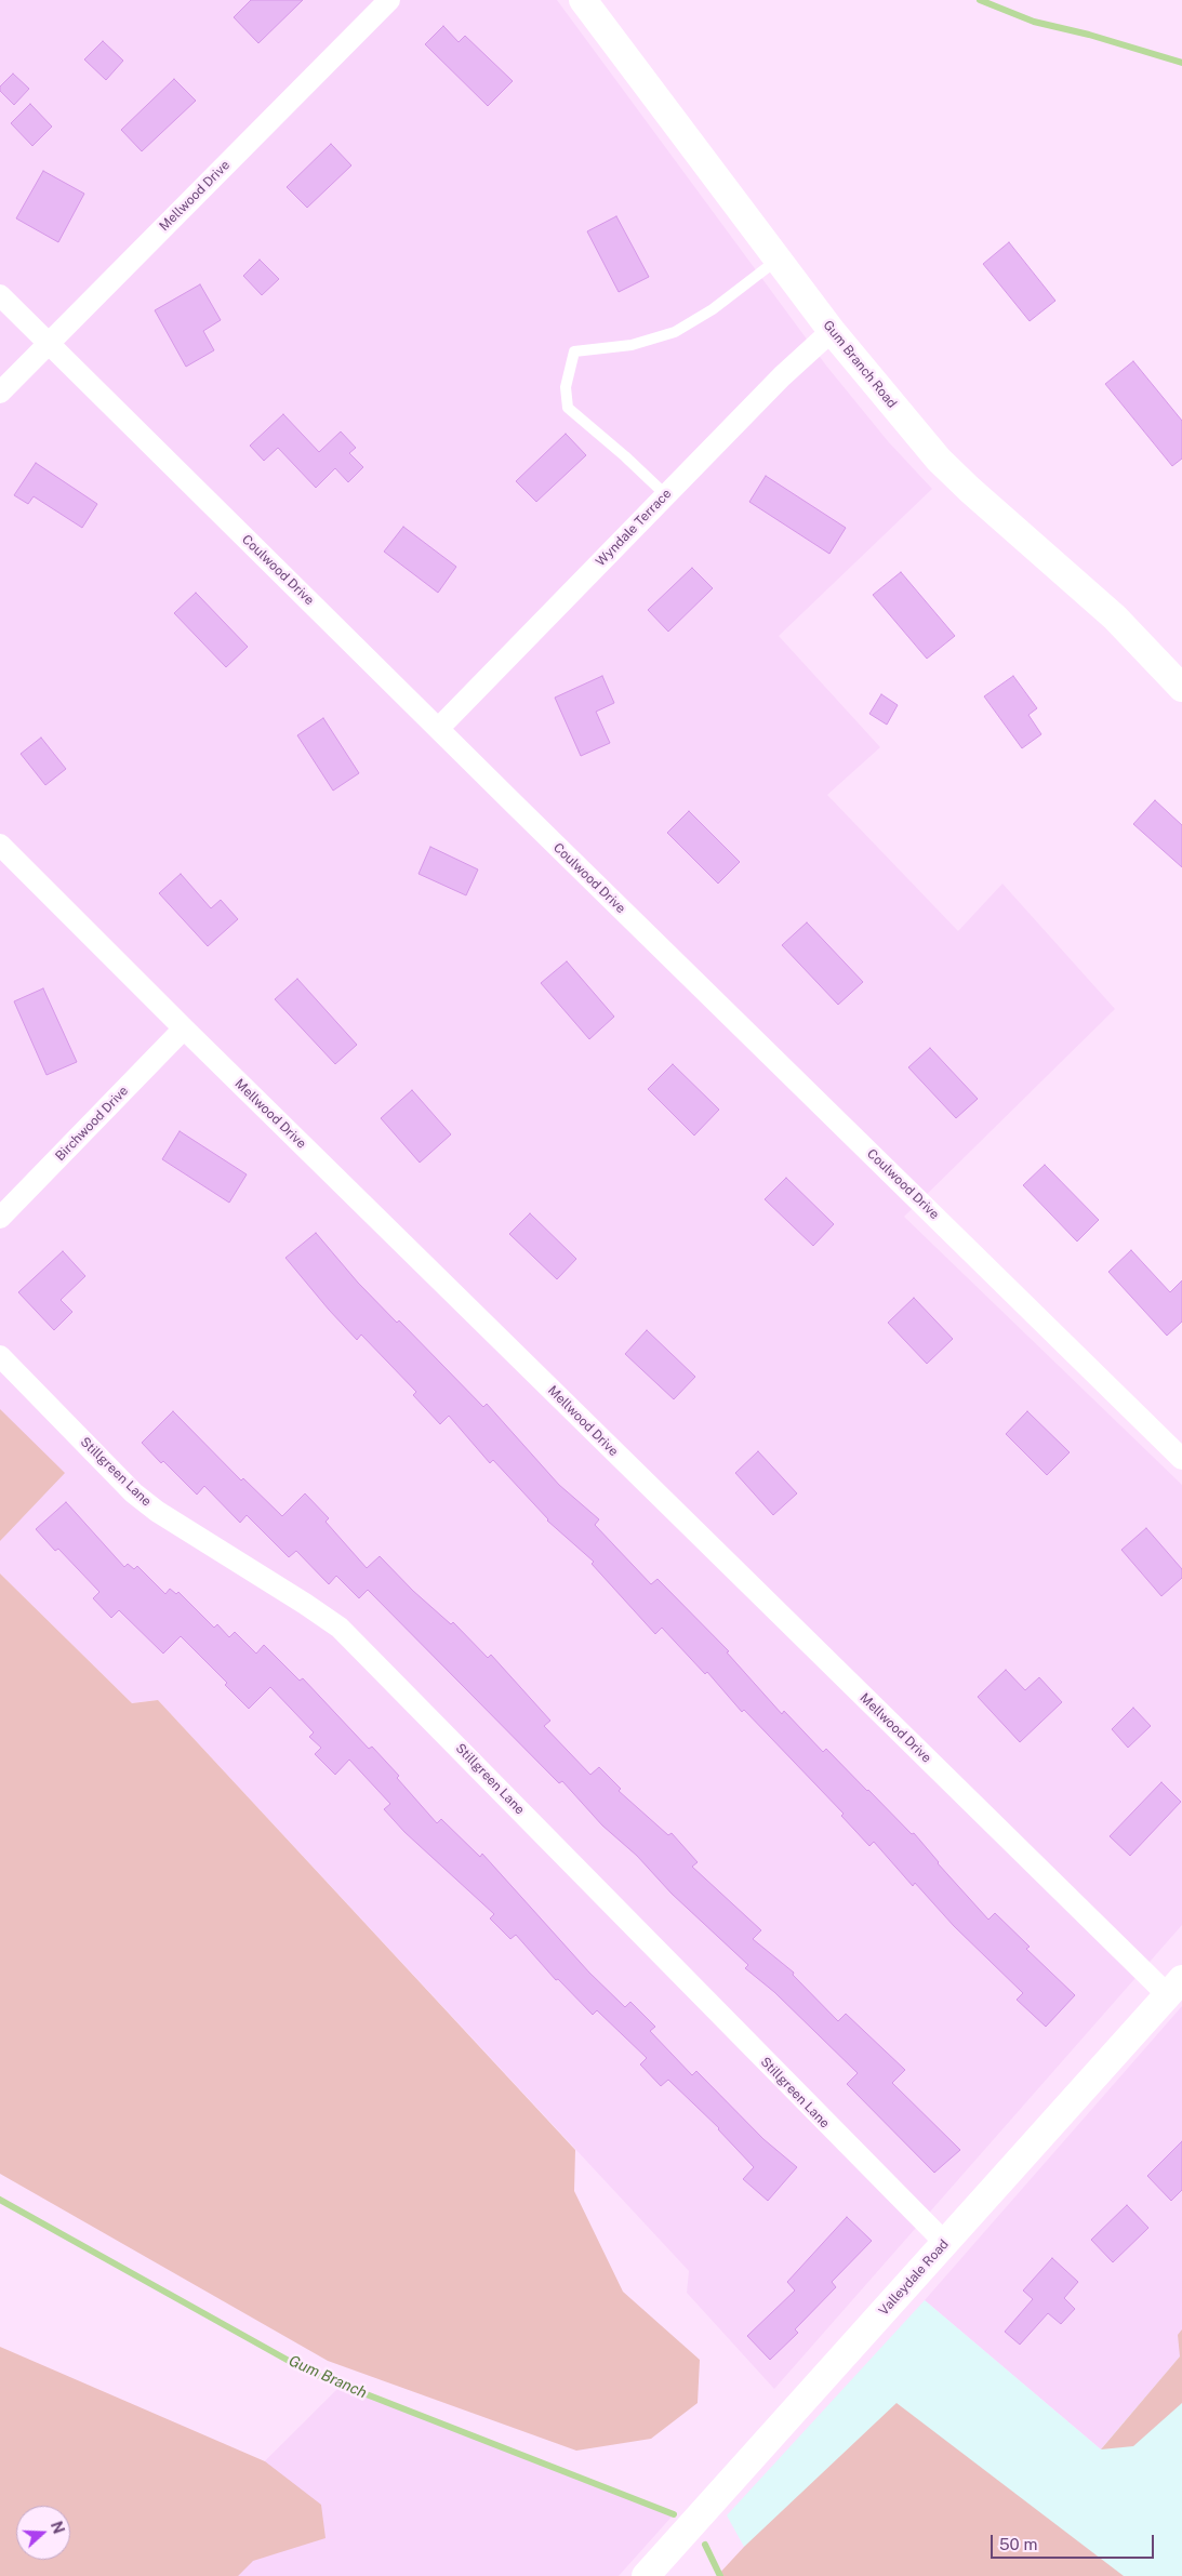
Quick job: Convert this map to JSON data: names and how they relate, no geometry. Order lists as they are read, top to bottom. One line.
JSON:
{"streets":{"street":["Mellwood Drive","Gum Branch Road","Wyndale Terrace","Coulwood Drive","Birchwood Drive","Stillgreen Lane","Valleydale Road"]},"crossings":[["Mellwood Drive","Coulwood Drive"],["Mellwood Drive","Birchwood Drive"],["Mellwood Drive","Valleydale Road"],["Gum Branch Road","Wyndale Terrace"],["Wyndale Terrace","Coulwood Drive"],["Stillgreen Lane","Valleydale Road"]],"water":["Gum Branch"],"scale_bar":"50 m","north":"right"}
